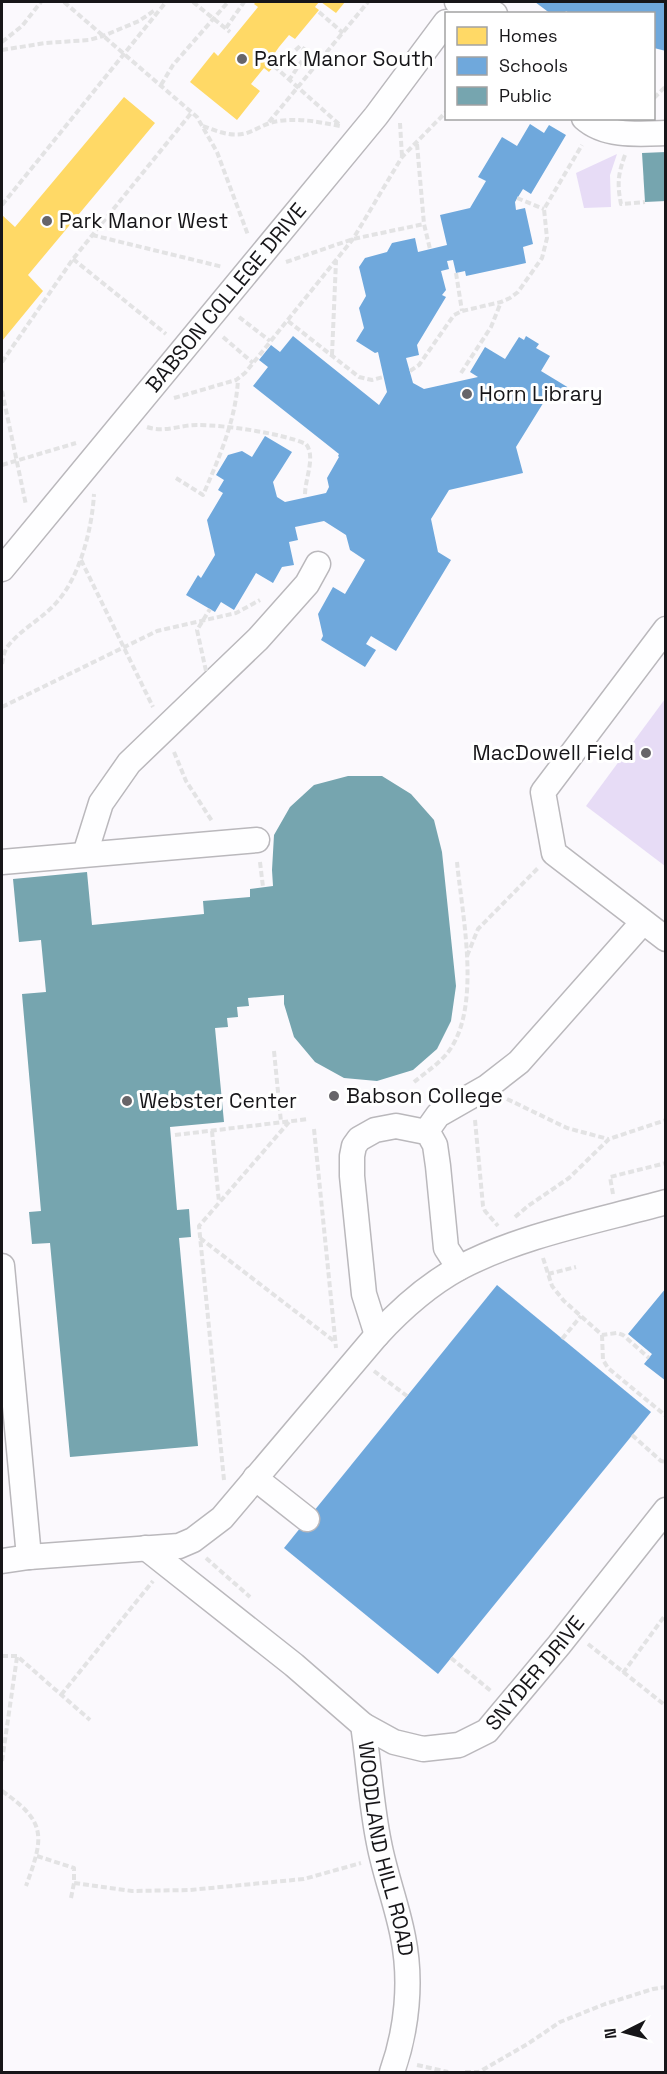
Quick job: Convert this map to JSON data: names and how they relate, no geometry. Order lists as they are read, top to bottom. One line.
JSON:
{"streets":{"street":["BABSON COLLEGE DRIVE","SNYDER DRIVE","WOODLAND HILL ROAD"]},"crossings":[["SNYDER DRIVE","WOODLAND HILL ROAD"]],"places":["Park Manor South","Park Manor West","Horn Library","MacDowell Field","Babson College","Webster Center"],"legend":["Homes","Schools","Public"],"north":"left"}
